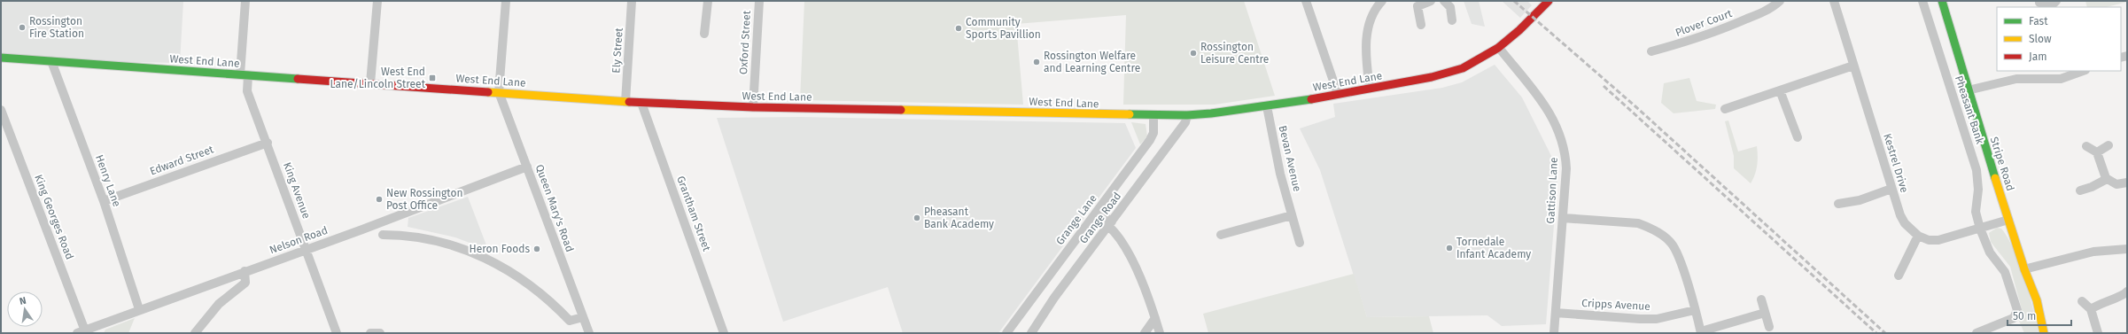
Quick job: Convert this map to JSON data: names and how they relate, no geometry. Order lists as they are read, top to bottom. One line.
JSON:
{"streets":{"street":["Plover Court","Oxford Street","Ely Street","West End Lane","Pheasant Bank","Bevan Avenue","Edward Street","Kestrel Drive","Stripe Road","Henry Lane","King Avenue","Gattison Lane","Queen Mary's Road","Grantham Street","King Georges Road","Grange Road","Grange Lane","Nelson Road","Cripps Avenue"]},"crossings":[["Oxford Street","West End Lane"],["Ely Street","West End Lane"],["West End Lane","Bevan Avenue"],["West End Lane","Henry Lane"],["West End Lane","King Avenue"],["West End Lane","Gattison Lane"],["West End Lane","Queen Mary's Road"],["West End Lane","Grantham Street"],["West End Lane","Grange Road"],["West End Lane","Grange Lane"],["Pheasant Bank","Kestrel Drive"],["Edward Street","Henry Lane"],["Edward Street","King Avenue"],["Kestrel Drive","Stripe Road"],["Henry Lane","Nelson Road"],["King Avenue","Nelson Road"],["Gattison Lane","Cripps Avenue"],["Queen Mary's Road","Nelson Road"],["King Georges Road","Nelson Road"]],"places":{"other":["Rossington Fire Station","Community Sports Pavillion","Rossington Leisure Centre","Rossington Welfare and Learning Centre","New Rossington Post Office","Pheasant Bank Academy","Tornedale Infant Academy","Heron Foods"],"transit":["West End Lane/Lincoln Street"]},"legend":["Fast","Slow","Jam"],"scale_bar":"50 m","north":"top"}
